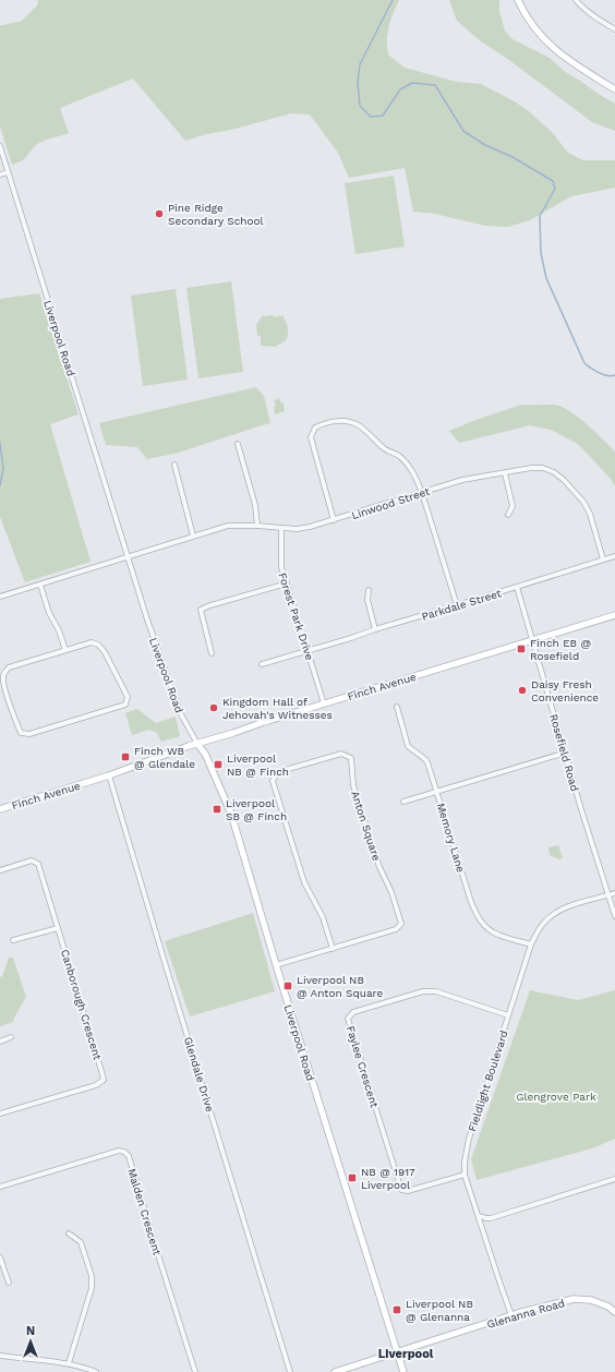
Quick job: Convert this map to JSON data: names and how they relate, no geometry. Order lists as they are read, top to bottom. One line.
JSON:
{"streets":{"main road":["Liverpool Road","Finch Avenue","Glenanna Road"],"street":["Linwood Street","Parkdale Street","Forest Park Drive","Rosefield Road","Anton Square","Memory Lane","Canborough Crescent","Faylee Crescent","Glendale Drive","Fieldlight Boulevard","Malden Crescent"]},"crossings":[["Liverpool Road","Linwood Street"],["Liverpool Road","Finch Avenue"],["Liverpool Road","Anton Square"],["Liverpool Road","Glenanna Road"],["Linwood Street","Parkdale Street"],["Linwood Street","Forest Park Drive"],["Parkdale Street","Forest Park Drive"],["Parkdale Street","Rosefield Road"],["Forest Park Drive","Finch Avenue"],["Finch Avenue","Rosefield Road"],["Finch Avenue","Glendale Drive"],["Rosefield Road","Fieldlight Boulevard"],["Memory Lane","Fieldlight Boulevard"],["Faylee Crescent","Fieldlight Boulevard"],["Fieldlight Boulevard","Glenanna Road"]],"districts":["Liverpool"],"parks":["Glengrove Park"],"places":{"other":["Pine Ridge Secondary School","Daisy Fresh Convenience","Kingdom Hall of Jehovah's Witnesses"],"transit":["Finch EB @ Rosefield","Finch WB @ Glendale","Liverpool NB @ Finch","Liverpool SB @ Finch","Liverpool NB @ Anton Square","NB @ 1917 Liverpool","Liverpool NB @ Glenanna"]},"north":"top"}
